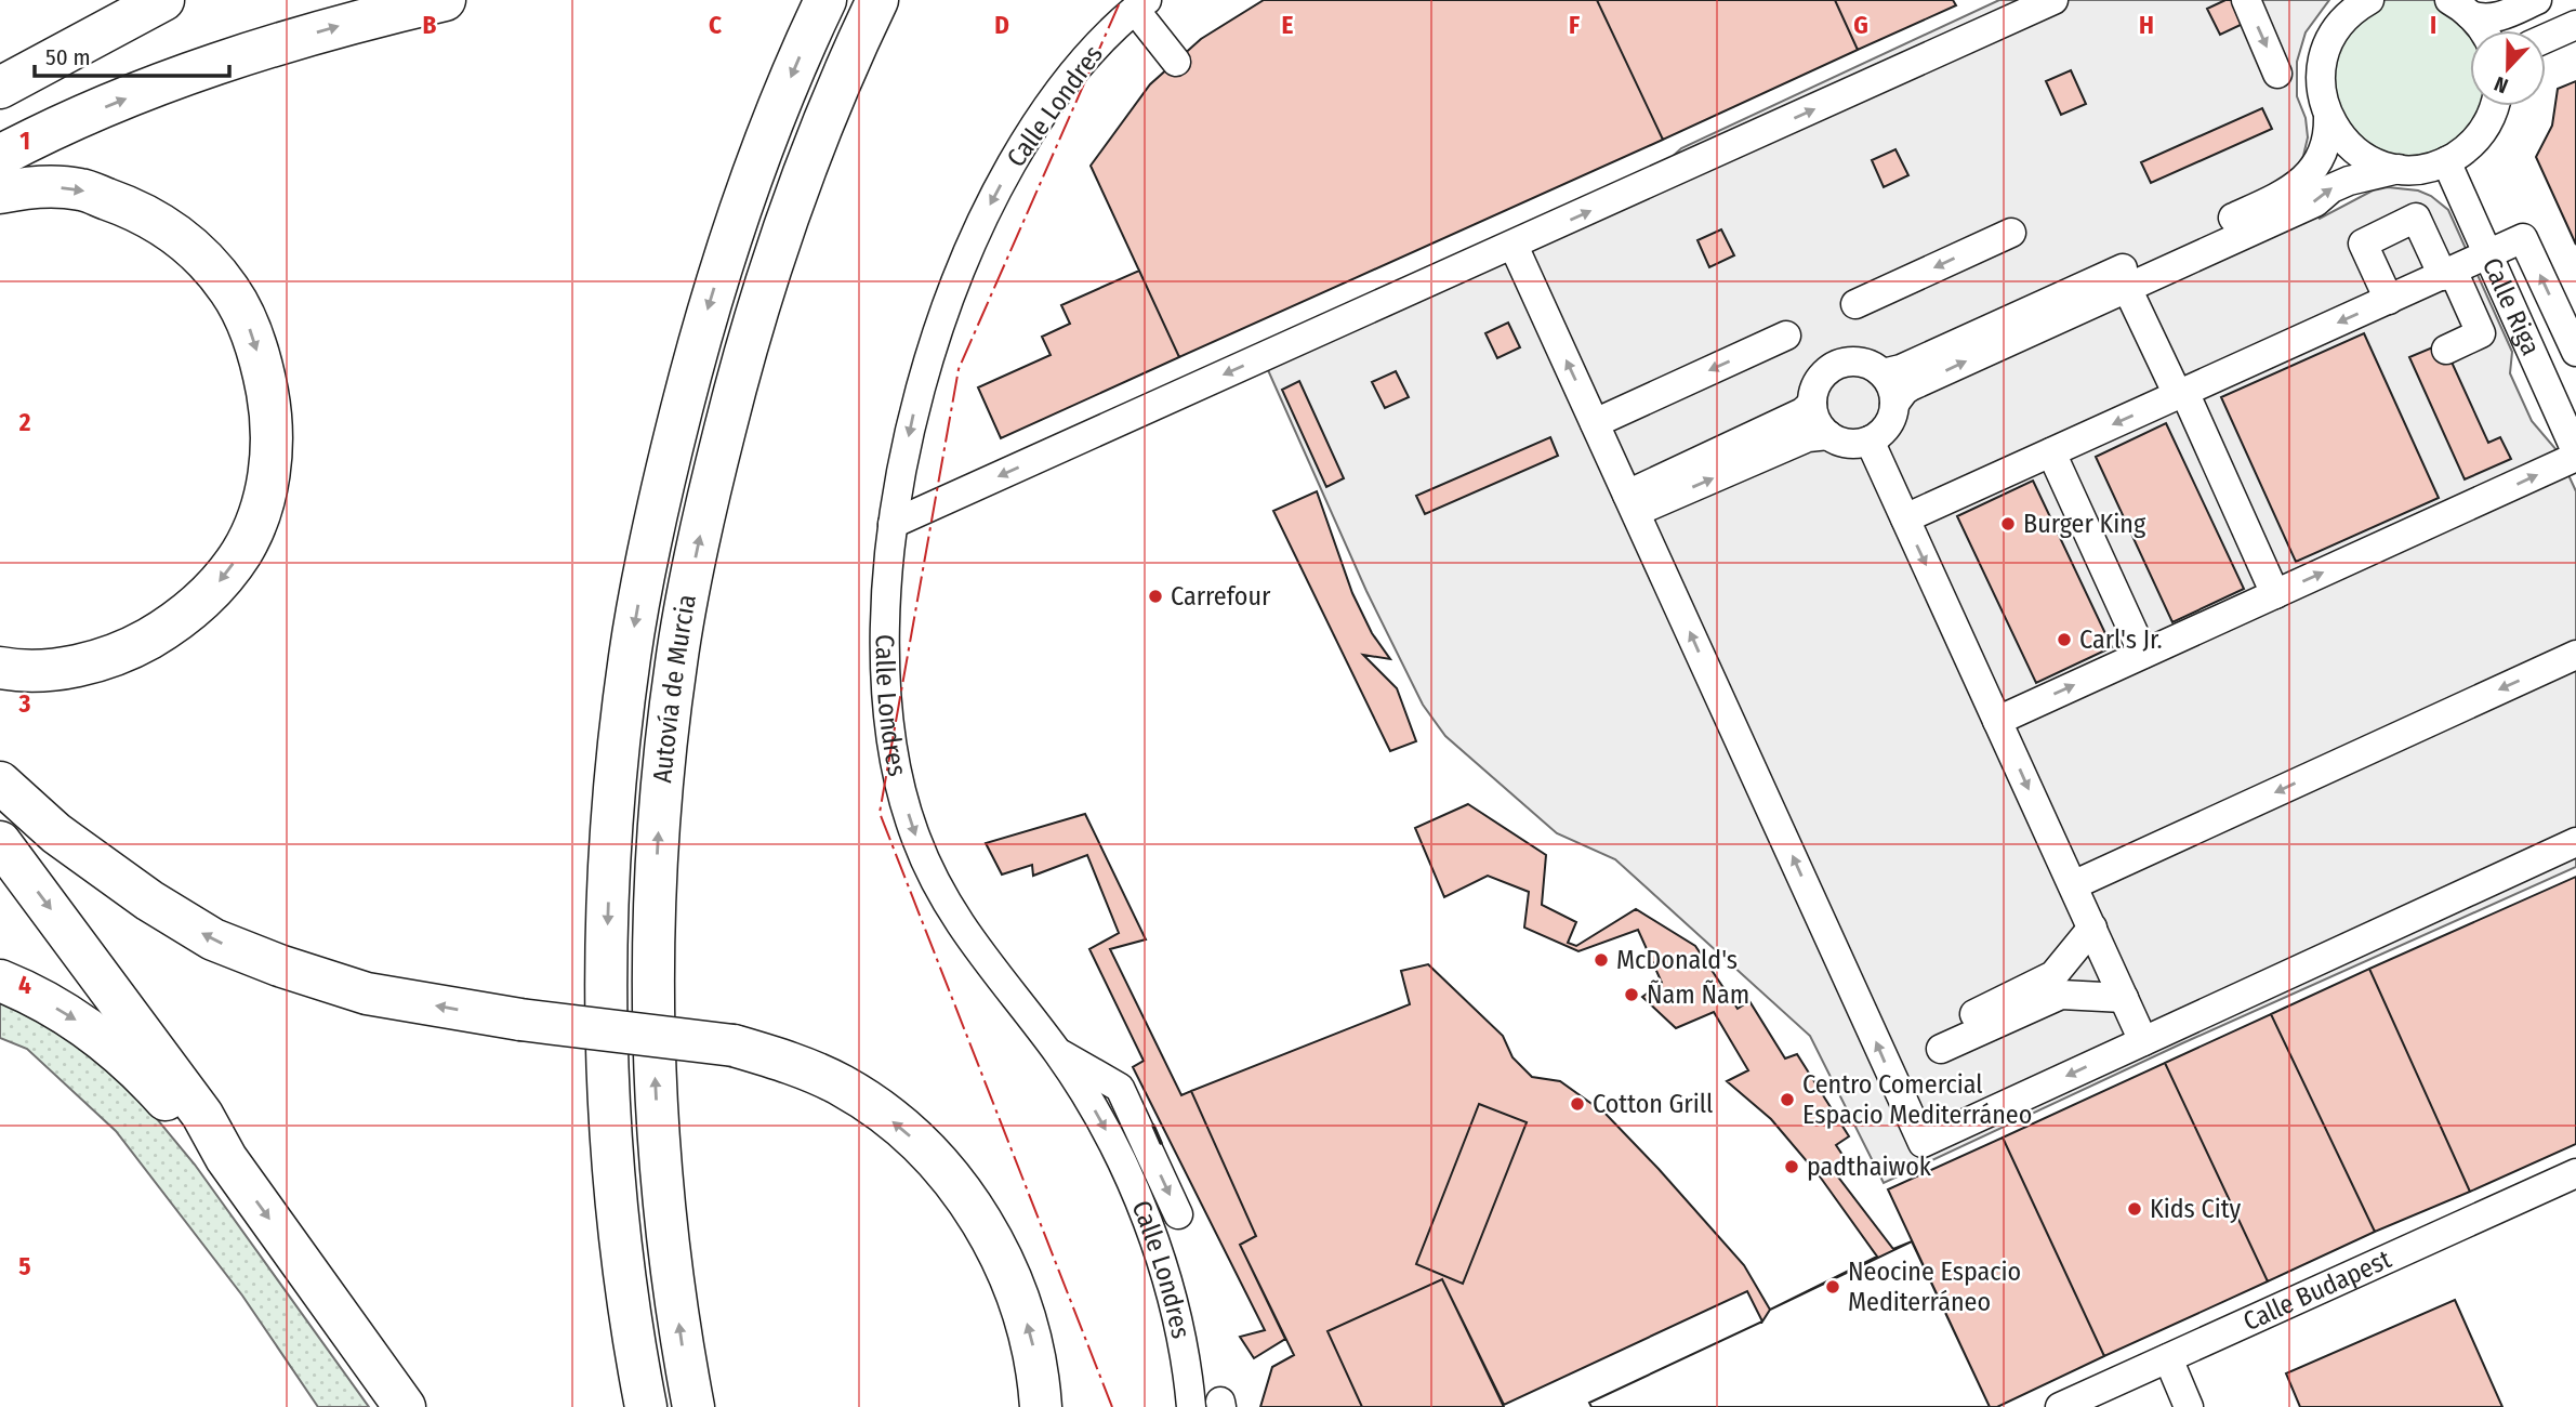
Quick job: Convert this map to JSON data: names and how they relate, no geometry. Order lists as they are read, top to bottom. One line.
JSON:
{"streets":{"highway":["Autovía de Murcia"],"street":["Calle Londres","Calle Riga","Calle Budapest"]},"one_way":["Calle Londres"],"places":["Burger King","Carrefour","Carl's Jr.","McDonald's","Ñam Ñam","Centro Comercial Espacio Mediterráneo","Cotton Grill","padthaiwok","Kids City","Neocine Espacio Mediterráneo"],"scale_bar":"50 m","north":"bottom","grid":{"columns":["B","C","D","E","F","G","H","I"],"rows":["1","2","3","4","5"]}}
